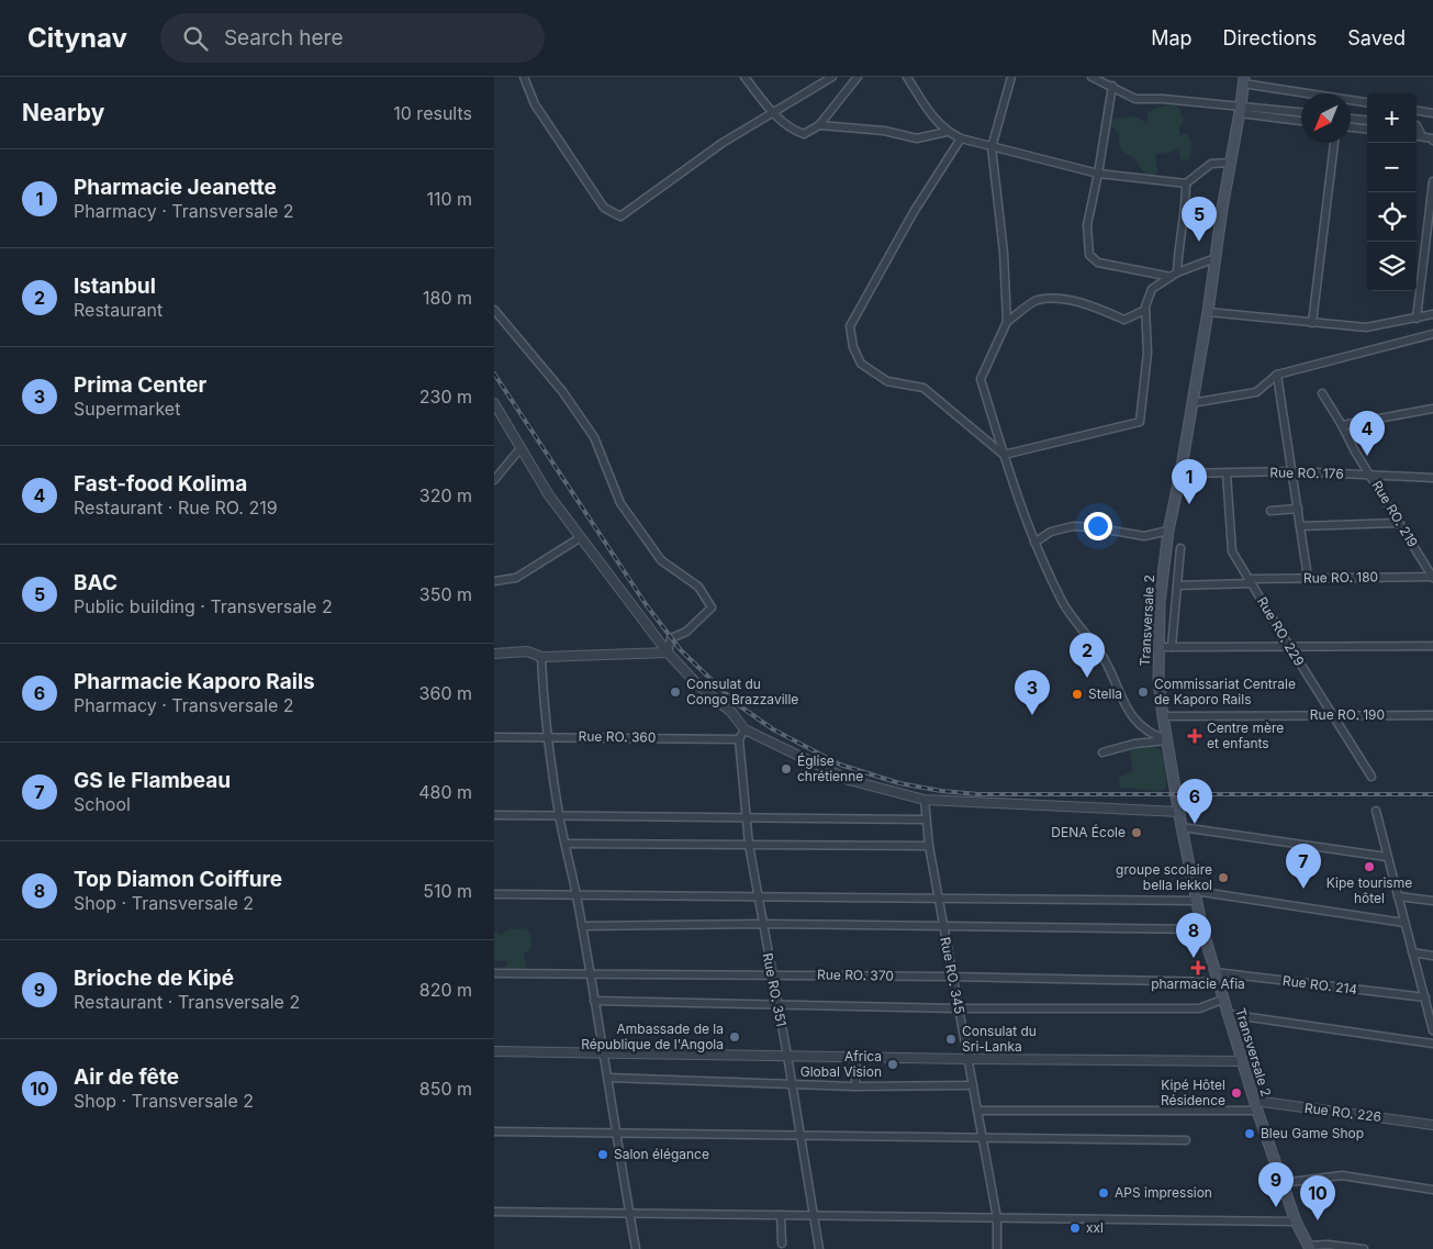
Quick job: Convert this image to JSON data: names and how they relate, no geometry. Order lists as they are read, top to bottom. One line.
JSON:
{"streets":{"main road":["Transversale 2"],"street":["Rue RO. 176","Rue RO. 219","Rue RO. 180","Rue RO. 229","Rue RO. 190","Rue RO. 360","Rue RO. 370","Rue RO. 345","Rue RO. 214","Rue RO. 351","Rue RO. 226"]},"crossings":[["Rue RO. 176","Rue RO. 219"],["Rue RO. 176","Transversale 2"],["Rue RO. 176","Rue RO. 229"],["Rue RO. 219","Rue RO. 180"],["Rue RO. 180","Rue RO. 229"],["Transversale 2","Rue RO. 190"],["Transversale 2","Rue RO. 370"],["Transversale 2","Rue RO. 214"],["Transversale 2","Rue RO. 226"],["Rue RO. 229","Rue RO. 190"],["Rue RO. 360","Rue RO. 351"],["Rue RO. 370","Rue RO. 345"],["Rue RO. 370","Rue RO. 214"],["Rue RO. 370","Rue RO. 351"]],"places":{"other":["Consulat du Congo Brazzaville","Commissariat Centrale de Kaporo Rails","Stella","Église chrétienne","DENA École","Kipe tourisme hôtel","groupe scolaire bella lekkol","Ambassade de la République de l'Angola","Consulat du Sri-Lanka","Africa Global Vision","Kipé Hôtel Résidence","Bleu Game Shop","Salon élégance","APS impression","xxl"],"health":["Centre mère et enfants","pharmacie Afia"]},"north":"bottom left","page":{"header":"Citynav","search":"Search here","nav":["Map","Directions","Saved"],"heading":["Nearby","10 results"],"map_buttons":["+","−"],"list":[{"mark":"1","name":"Pharmacie Jeanette","note":"Pharmacy · Transversale 2","value":"110 m"},{"mark":"2","name":"Istanbul","note":"Restaurant","value":"180 m"},{"mark":"3","name":"Prima Center","note":"Supermarket","value":"230 m"},{"mark":"4","name":"Fast-food Kolima","note":"Restaurant · Rue RO. 219","value":"320 m"},{"mark":"5","name":"BAC","note":"Public building · Transversale 2","value":"350 m"},{"mark":"6","name":"Pharmacie Kaporo Rails","note":"Pharmacy · Transversale 2","value":"360 m"},{"mark":"7","name":"GS le Flambeau","note":"School","value":"480 m"},{"mark":"8","name":"Top Diamon Coiffure","note":"Shop · Transversale 2","value":"510 m"},{"mark":"9","name":"Brioche de Kipé","note":"Restaurant · Transversale 2","value":"820 m"},{"mark":"10","name":"Air de fête","note":"Shop · Transversale 2","value":"850 m"}],"pins":["5","4","1","2","3","6","7","8","9","10"]}}
